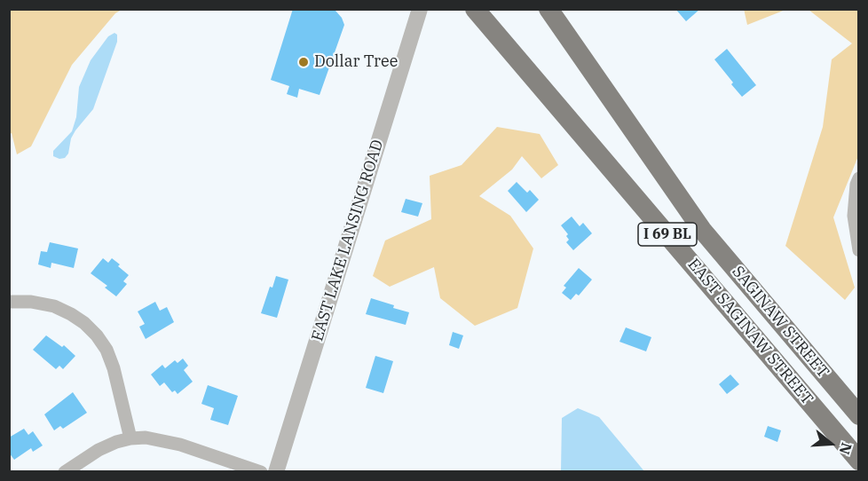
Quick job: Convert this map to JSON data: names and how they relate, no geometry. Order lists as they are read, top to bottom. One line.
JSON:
{"streets":{"main road":["I 69 BL","SAGINAW STREET","EAST SAGINAW STREET"],"street":["EAST LAKE LANSING ROAD"]},"crossings":[["I 69 BL","SAGINAW STREET"]],"places":["Dollar Tree"],"north":"right"}
